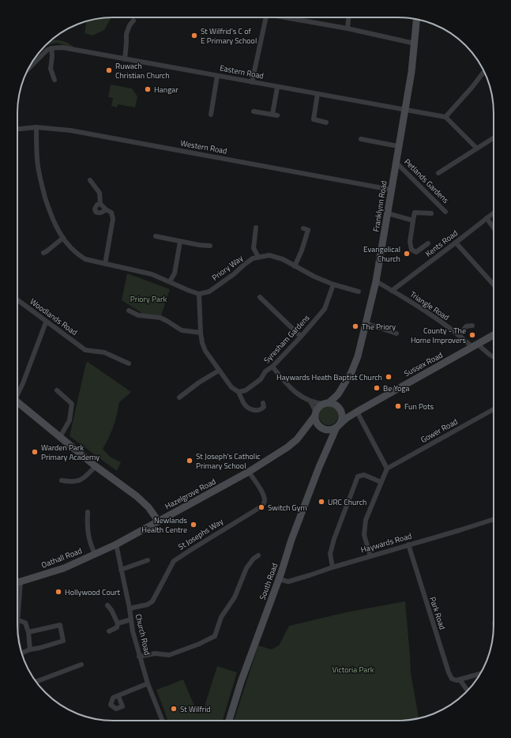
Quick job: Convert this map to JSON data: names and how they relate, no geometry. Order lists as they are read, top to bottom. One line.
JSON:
{"streets":{"main road":["Franklynn Road","Sussex Road","Hazelgrove Road","Oathall Road","South Road"],"street":["Eastern Road","Western Road","Petlands Gardens","Kents Road","Priory Way","Triangle Road","Woodlands Road","Syresham Gardens","Gower Road","St Josephs Way","Haywards Road","Park Road","Church Road"]},"crossings":[["Eastern Road","Franklynn Road"],["Western Road","Franklynn Road"],["Petlands Gardens","Franklynn Road"],["Franklynn Road","Triangle Road"],["Franklynn Road","Sussex Road"],["Franklynn Road","Hazelgrove Road"],["Franklynn Road","South Road"],["Kents Road","Triangle Road"],["Priory Way","Syresham Gardens"],["Triangle Road","Sussex Road"],["Sussex Road","Hazelgrove Road"],["Sussex Road","South Road"],["Hazelgrove Road","St Josephs Way"],["Hazelgrove Road","Oathall Road"],["Hazelgrove Road","South Road"],["Hazelgrove Road","Church Road"],["St Josephs Way","Church Road"],["Haywards Road","South Road"],["Haywards Road","Park Road"],["Oathall Road","Church Road"]],"parks":["Priory Park","Victoria Park"],"places":["St Wilfrid's C of E Primary School","Ruwach Christian Church","Hangar","Evangelical Church","The Priory","County - The Home Improvers","Haywards Heath Baptist Church","Be Yoga","Fun Pots","Warden Park Primary Academy","St Joseph's Catholic Primary School","URC Church","Switch Gym","Newlands Health Centre","Hollywood Court","St Wilfrid"]}
